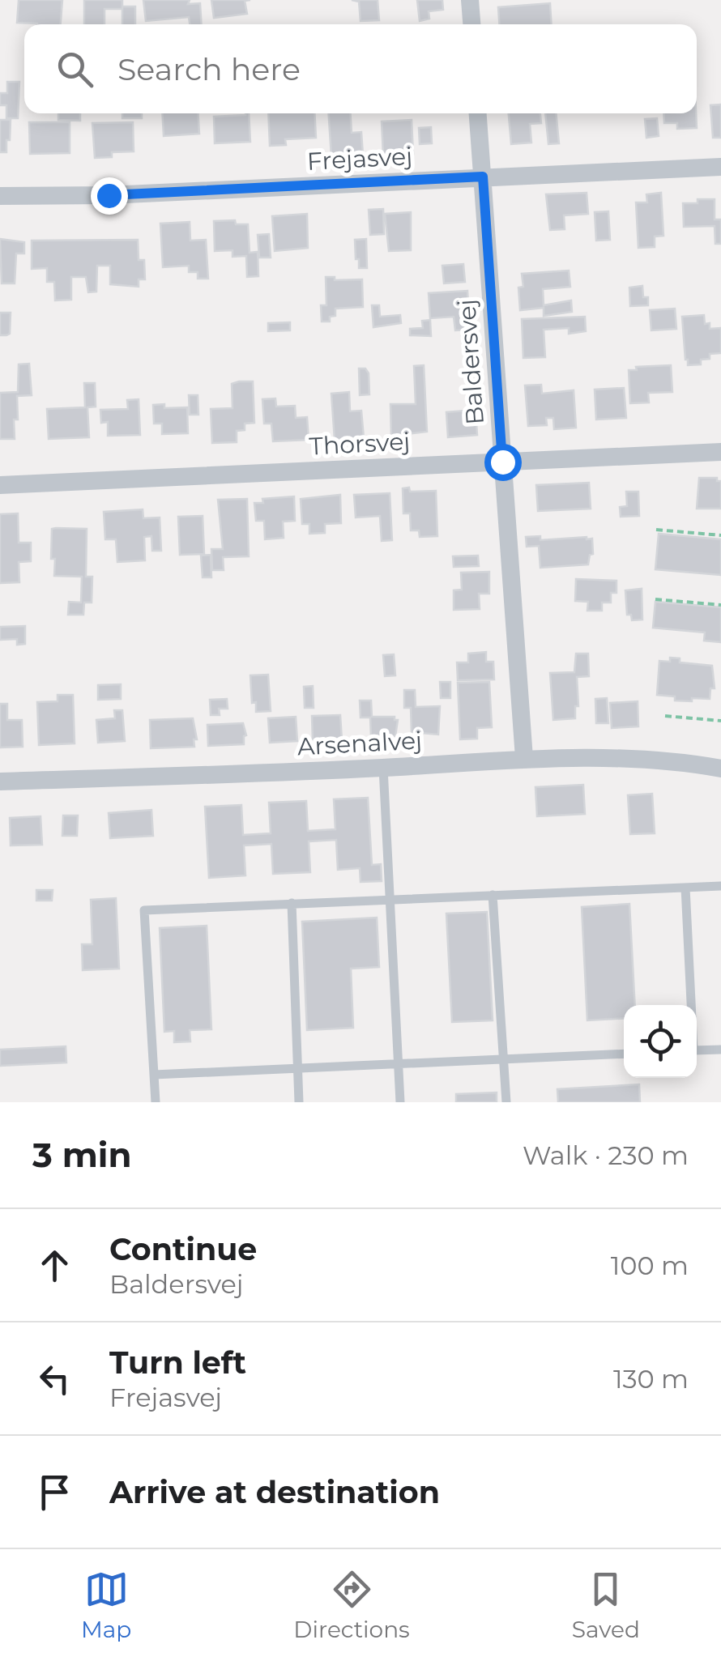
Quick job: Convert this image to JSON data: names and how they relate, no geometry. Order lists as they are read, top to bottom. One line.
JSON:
{"streets":{"street":["Frejasvej","Baldersvej","Thorsvej","Arsenalvej"]},"crossings":[["Frejasvej","Baldersvej"],["Baldersvej","Thorsvej"],["Baldersvej","Arsenalvej"]],"page":{"search":"Search here","heading":["3 min","Walk · 230 m"],"list":[["Continue","Baldersvej","100 m"],["Turn left","Frejasvej","130 m"],"Arrive at destination"],"nav":["Map","Directions","Saved"]}}
